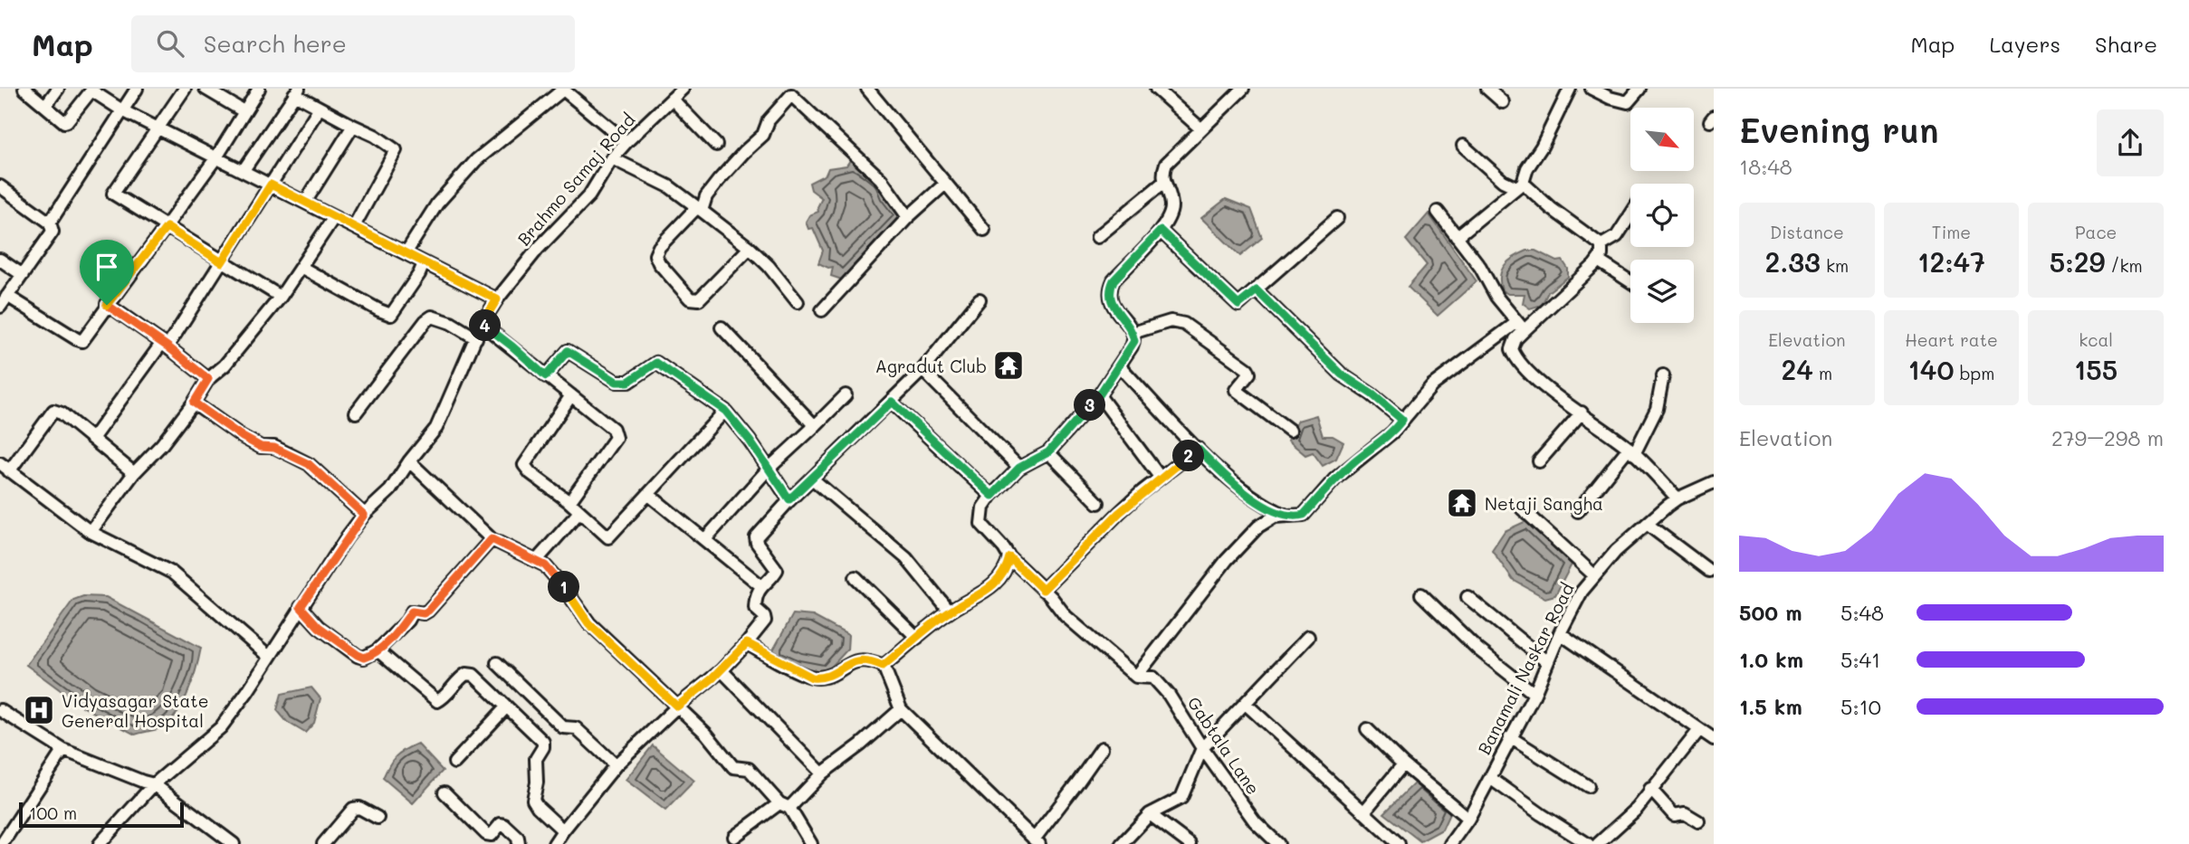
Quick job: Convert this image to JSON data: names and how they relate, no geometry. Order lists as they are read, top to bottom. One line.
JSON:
{"streets":{"street":["Brahmo Samaj Road","Banamali Naskar Road","Gabtala Lane"]},"places":{"temple":["Agradut Club","Netaji Sangha"],"hospital":["Vidyasagar State General Hospital"]},"scale_bar":"100 m","north":"bottom right","page":{"header":"Map","search":"Search here","nav":["Map","Layers","Share"],"heading":["Evening run","18:48"],"stats":[["Distance","2.33 km"],["Time","12:47"],["Pace","5:29 /km"],["Elevation","24 m"],["Heart rate","140 bpm"],["kcal","155"]],"pins":["4","3","2","1"],"chart":["Elevation","279–298 m"],"list":[{"name":"500 m","note":"5:48"},{"name":"1.0 km","note":"5:41"},{"name":"1.5 km","note":"5:10"}],"scale":"100 m"}}
